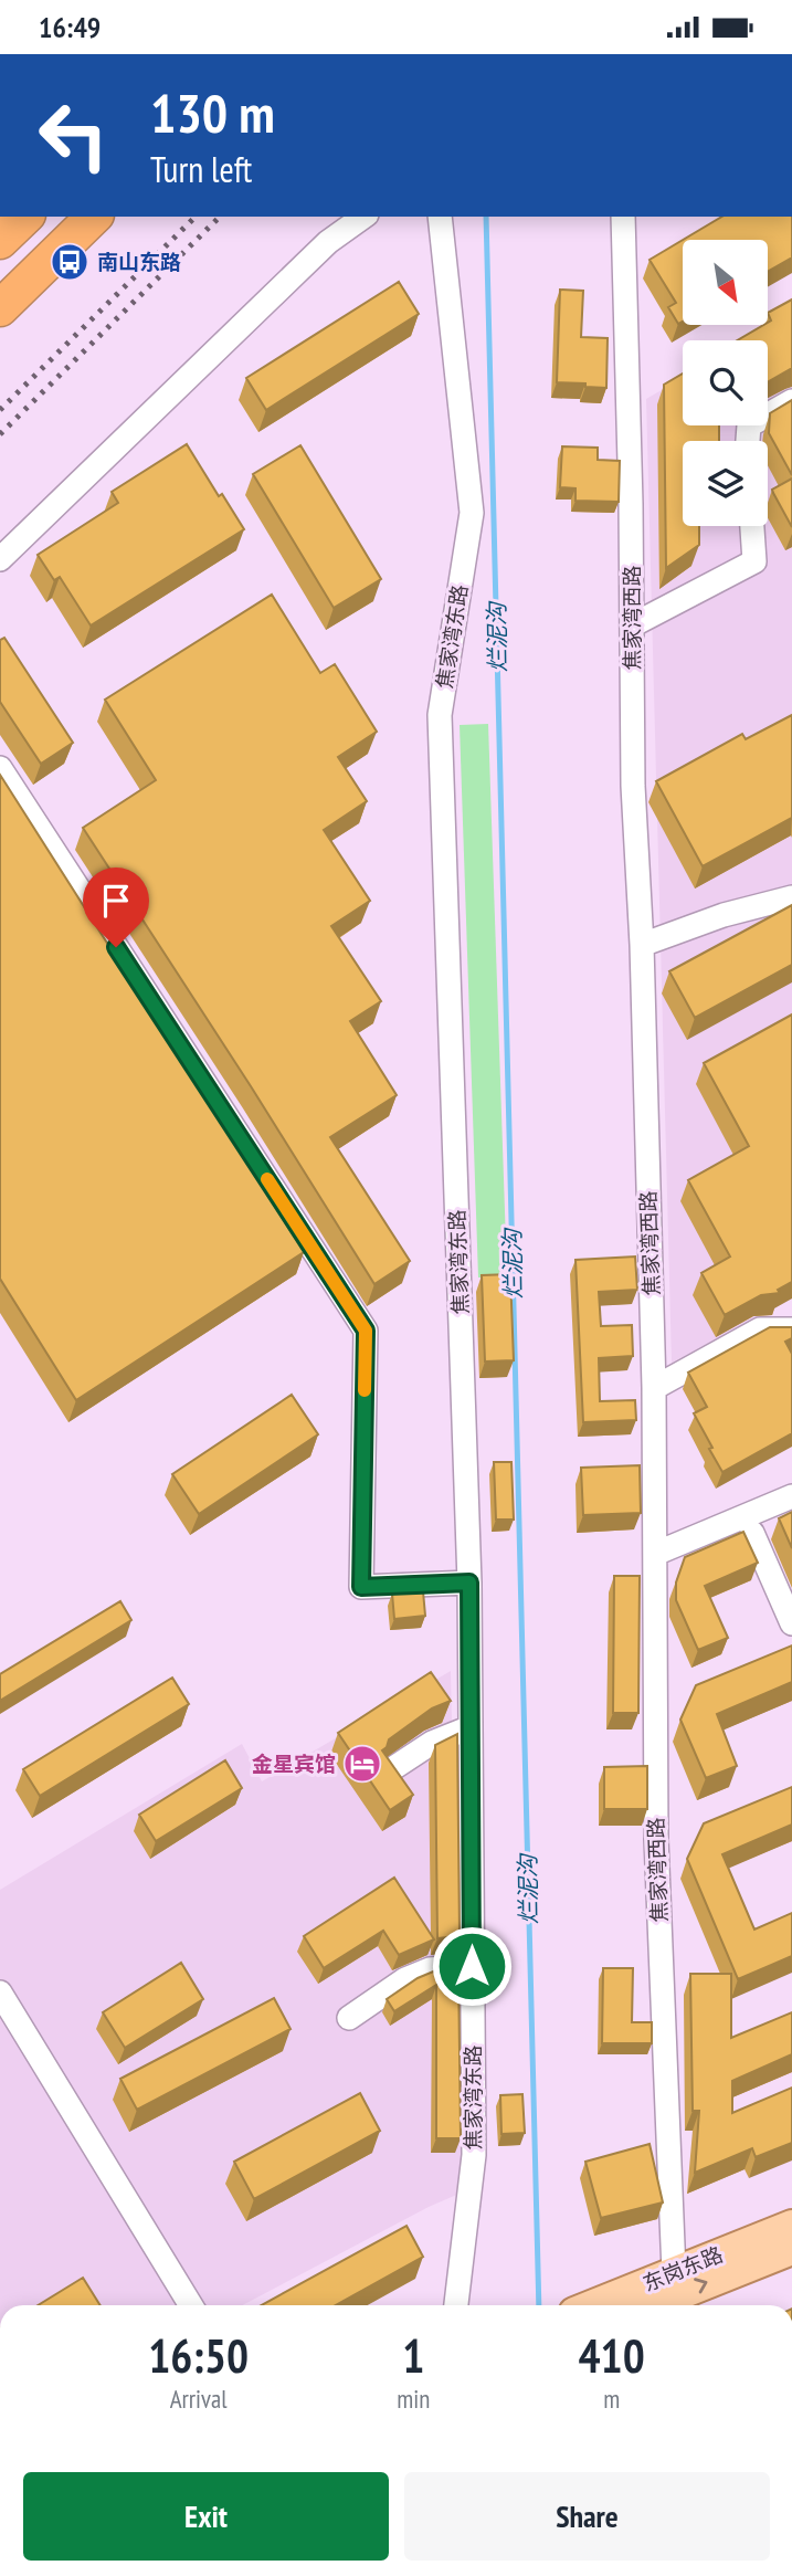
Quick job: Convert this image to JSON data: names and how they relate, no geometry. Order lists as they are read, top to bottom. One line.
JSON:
{"streets":{"main road":["东岗东路"],"street":["焦家湾西路","焦家湾东路"]},"crossings":[["焦家湾西路","东岗东路"]],"water":["烂泥沟"],"places":{"bus stop":["南山东路"],"hotel":["金星宾馆"]},"north":"bottom right","page":{"status":"16:49","turn":["130 m","Turn left"],"eta":["16:50","Arrival","1","min","410","m"],"buttons":["Exit","Share"]}}
